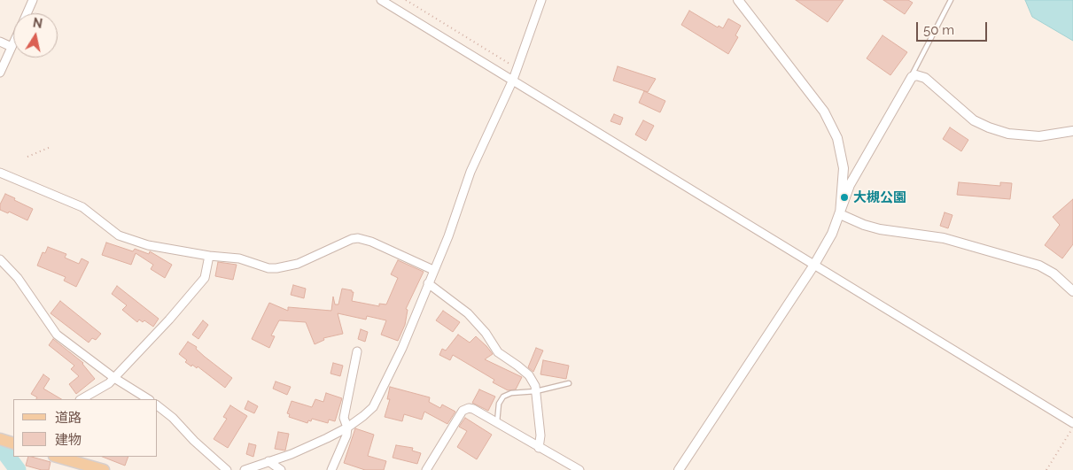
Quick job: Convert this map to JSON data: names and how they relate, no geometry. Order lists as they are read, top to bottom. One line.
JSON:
{"places":["大槻公園"],"legend":["道路","建物"],"scale_bar":"50 m","north":"top"}
